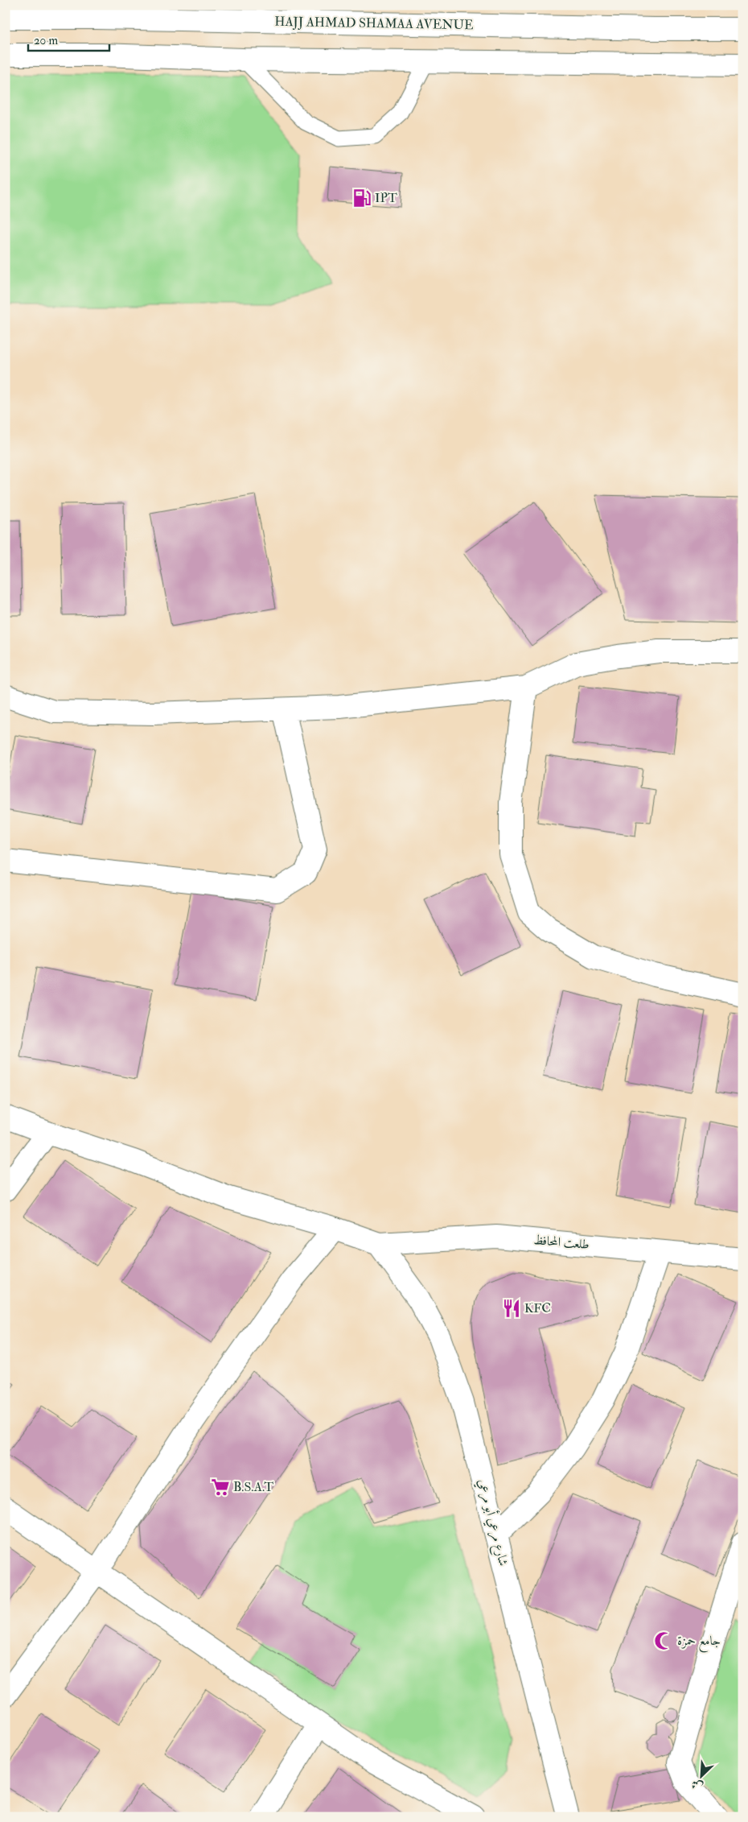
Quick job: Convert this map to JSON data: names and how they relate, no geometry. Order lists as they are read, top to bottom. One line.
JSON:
{"streets":{"street":["HAJJ AHMAD SHAMAA AVENUE","طلعت المحافظ","شارع مرعي أبو مرعي"]},"crossings":[["طلعت المحافظ","شارع مرعي أبو مرعي"]],"places":{"fuel station":["IPT"],"restaurant":["KFC"],"supermarket":["B.S.A.T"],"mosque":["جامع حمزة"]},"scale_bar":"20 m","north":"bottom left"}
